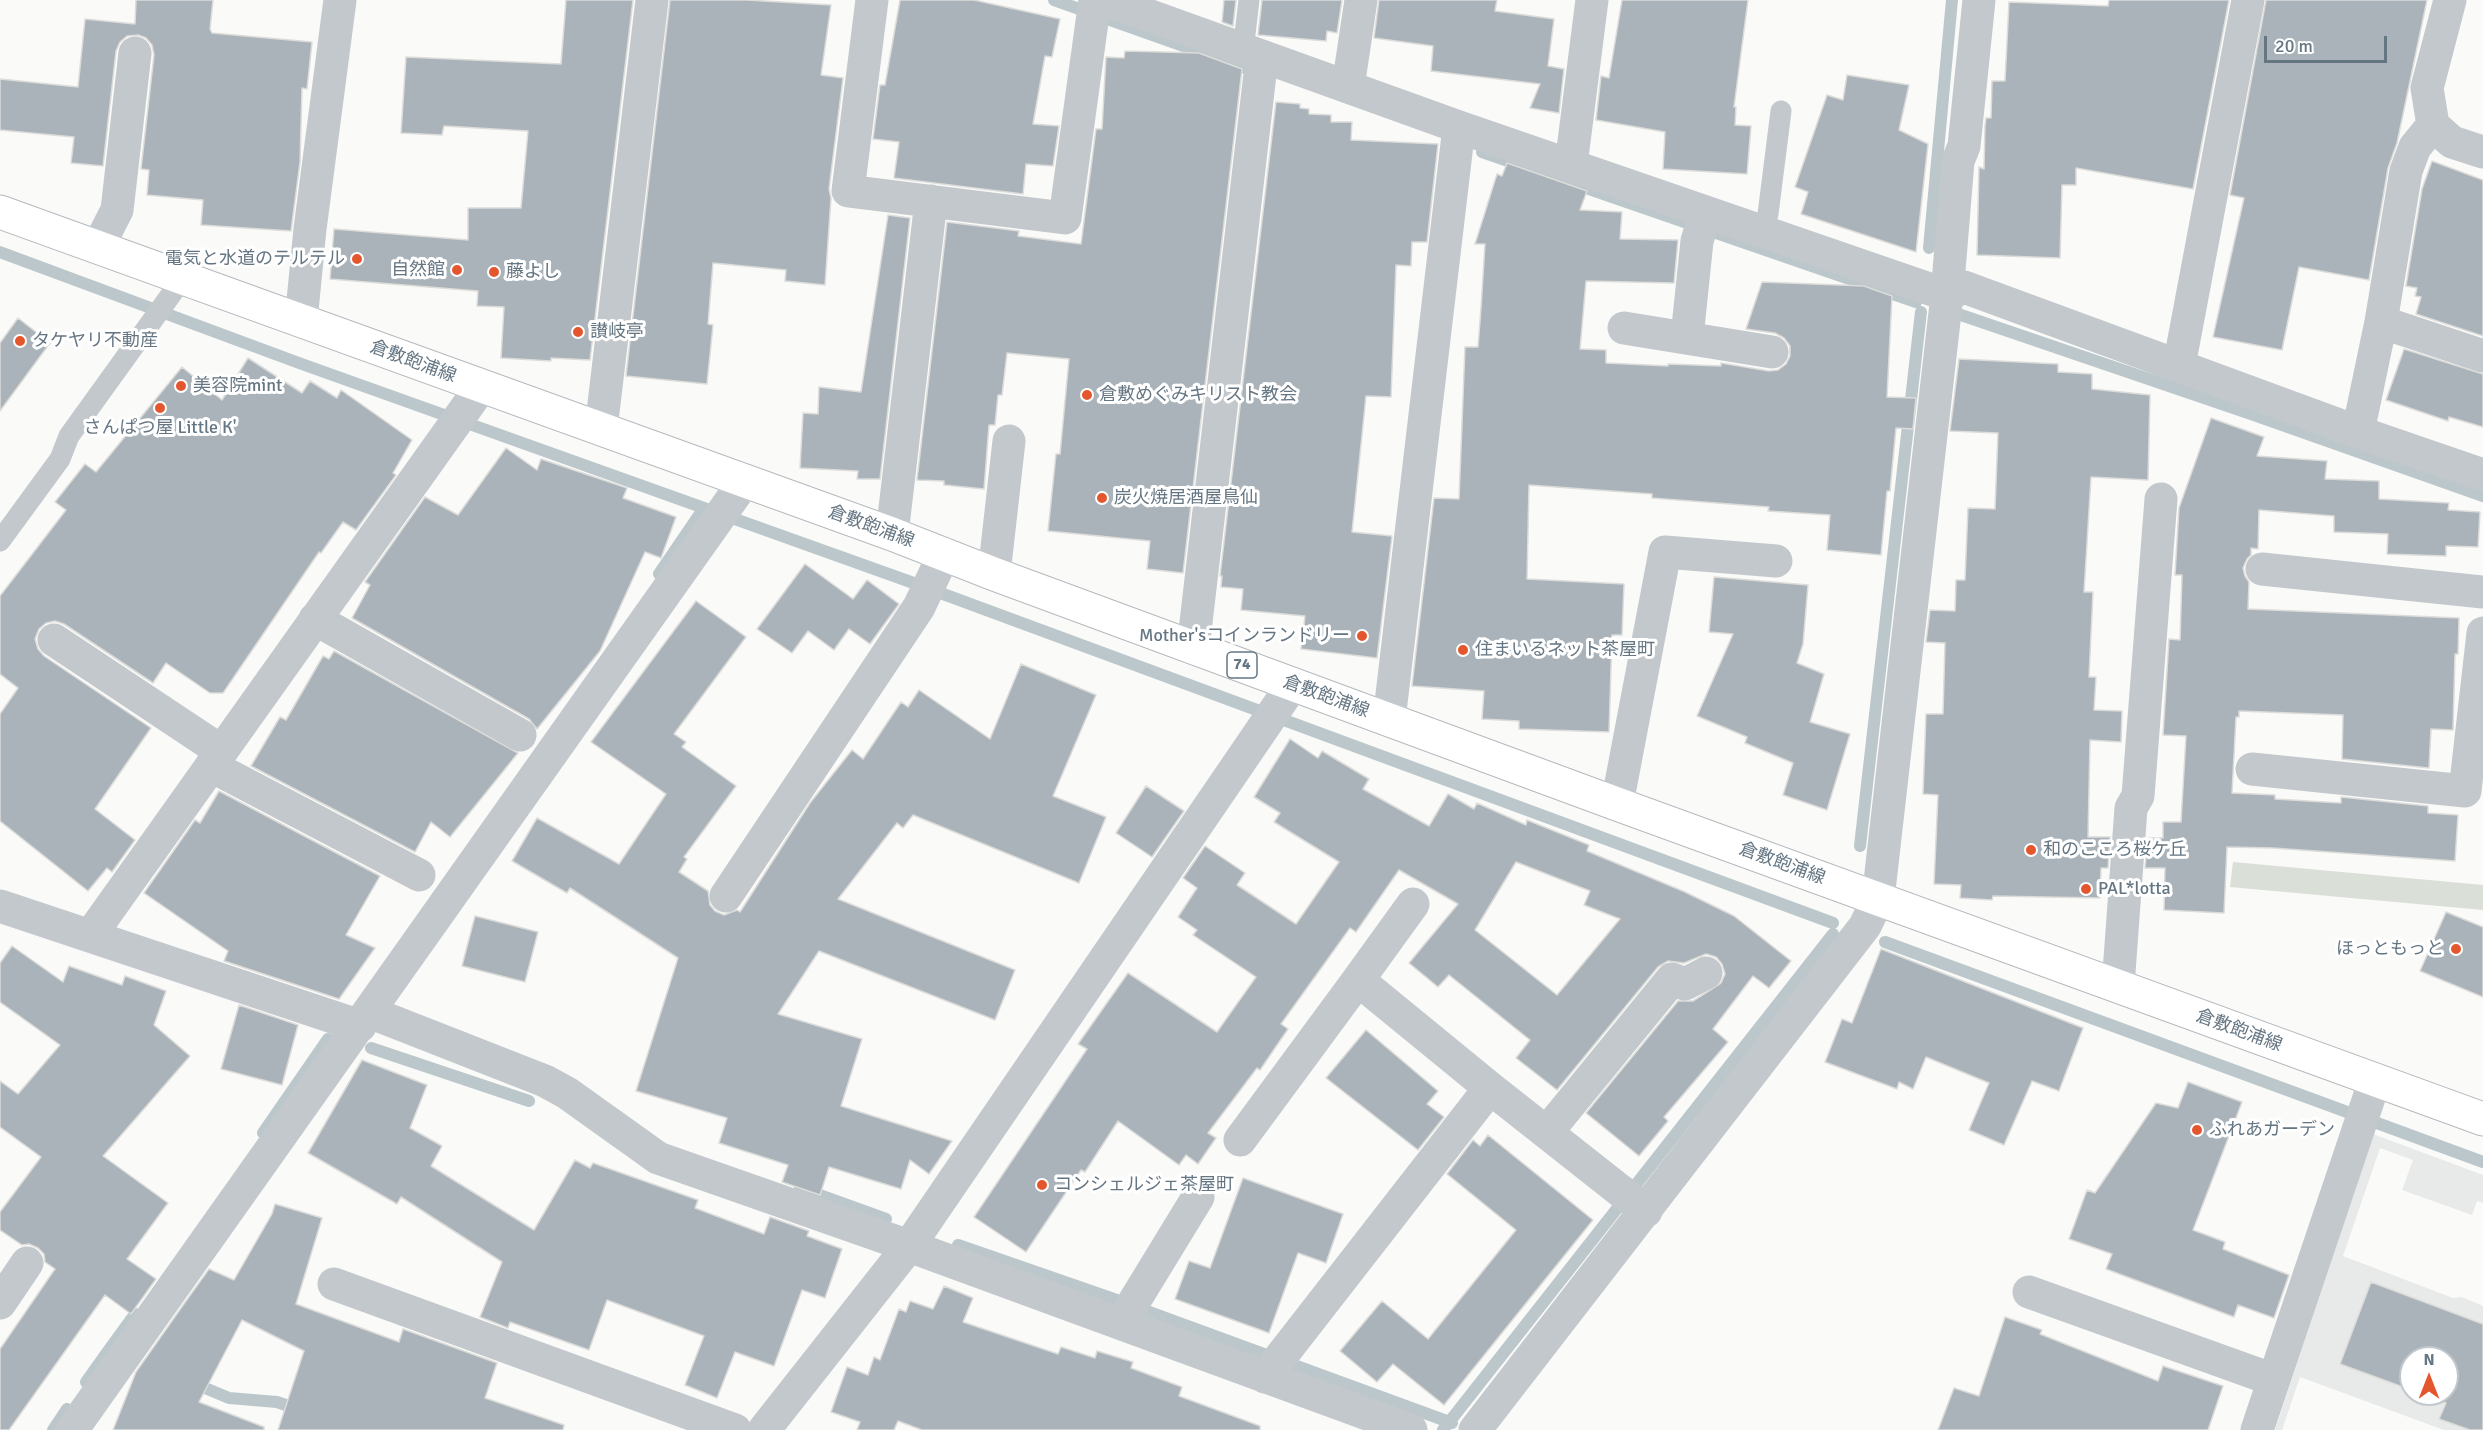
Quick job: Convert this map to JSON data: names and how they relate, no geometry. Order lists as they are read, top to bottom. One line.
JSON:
{"streets":{"main road":["倉敷飽浦線","74"]},"places":["電気と水道のテルテル","自然館","藤よし","讃岐亭","タケヤリ不動産","美容院mint","倉敷めぐみキリスト教会","さんぱつ屋 Little K'","炭火焼居酒屋鳥仙","Mother'sコインランドリー","住まいるネット茶屋町","和のこころ桜ケ丘","PAL*lotta","ほっともっと","ふれあガーデン","コンシェルジェ茶屋町"],"scale_bar":"20 m","north":"top"}
